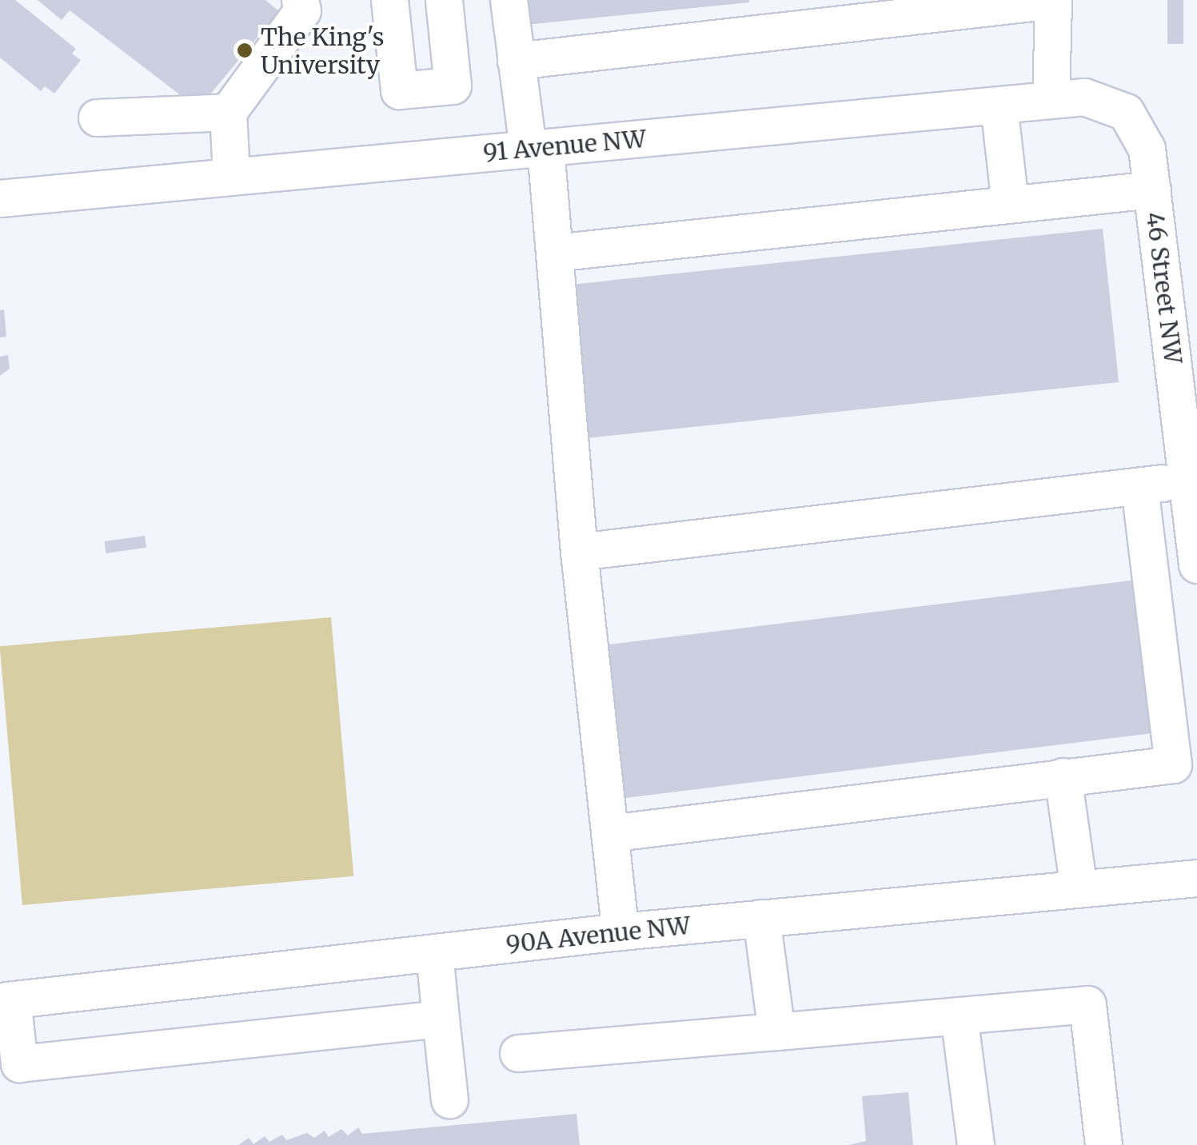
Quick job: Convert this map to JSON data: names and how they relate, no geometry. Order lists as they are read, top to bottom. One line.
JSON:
{"streets":{"street":["91 Avenue NW","46 Street NW","90A Avenue NW"]},"crossings":[["91 Avenue NW","46 Street NW"]],"places":["The King's University"]}
